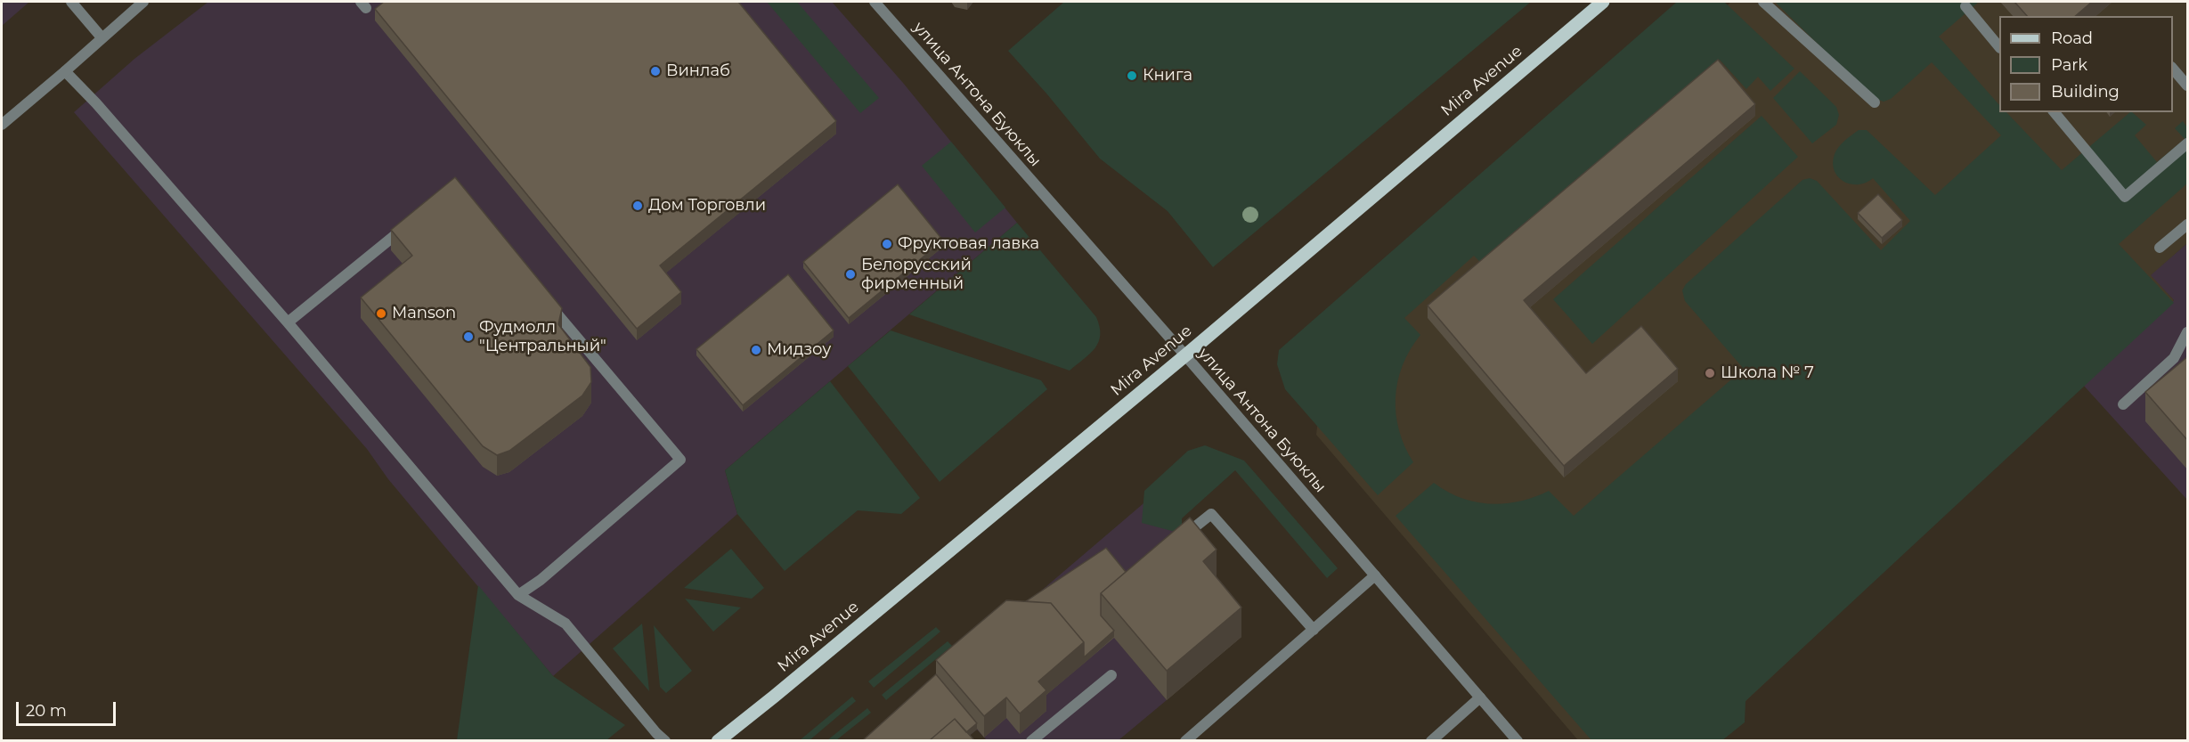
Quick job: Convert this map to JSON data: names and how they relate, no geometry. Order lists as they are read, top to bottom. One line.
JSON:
{"streets":{"main road":["Mira Avenue"],"street":["улица Антона Буюклы"]},"crossings":[["Mira Avenue","улица Антона Буюклы"]],"places":["Винлаб","Книга","Дом Торговли","Фруктовая лавка","Белорусский фирменный","Manson","Фудмолл \"Центральный\"","Мидзоу","Школа № 7"],"legend":["Road","Park","Building"],"scale_bar":"20 m"}
